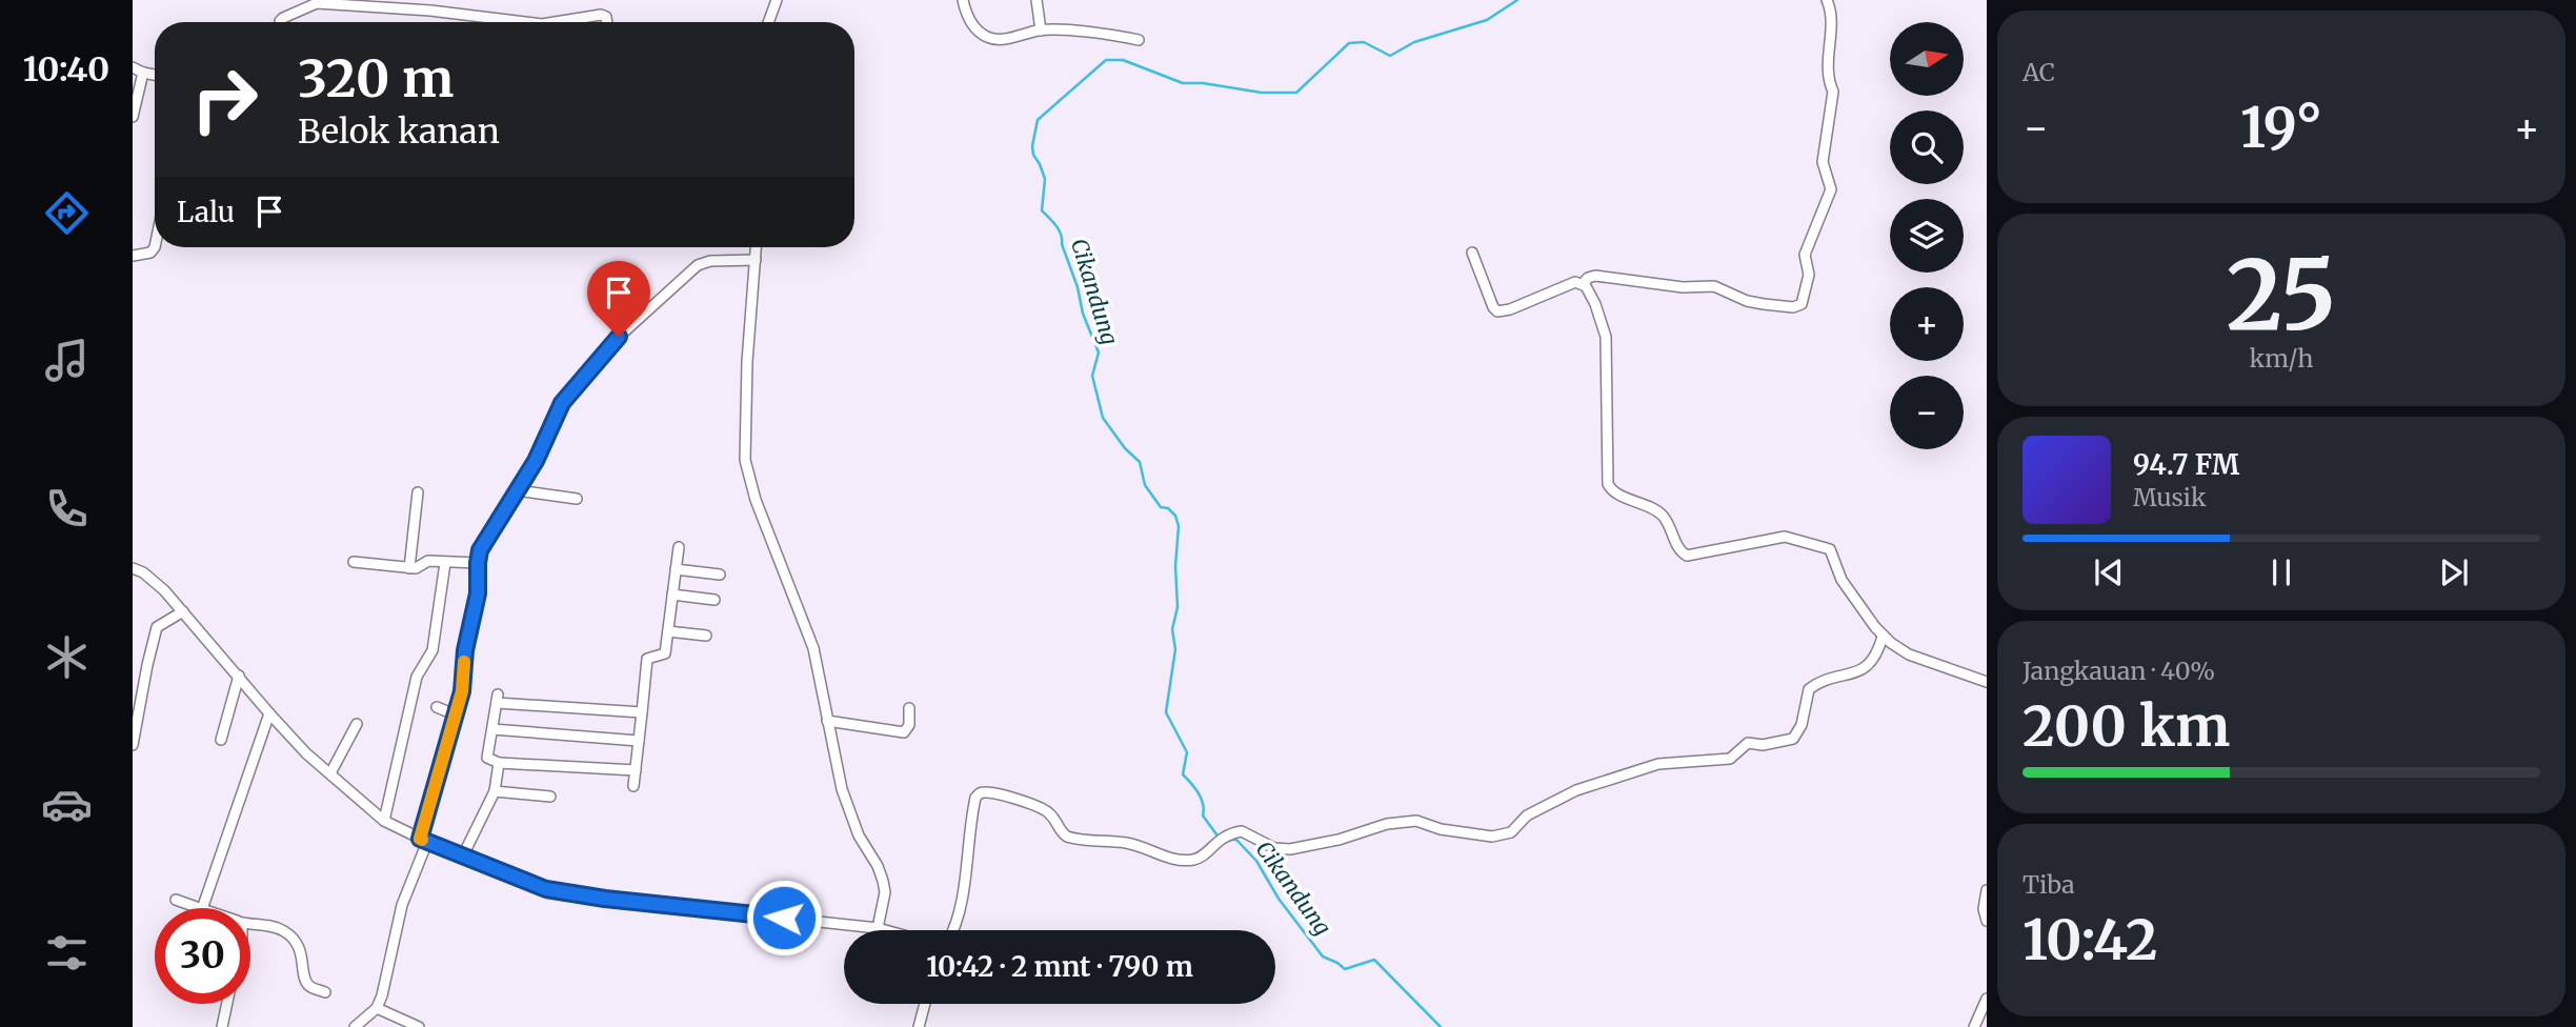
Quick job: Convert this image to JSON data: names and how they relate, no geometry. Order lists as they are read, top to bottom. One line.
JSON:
{"water":["Cikandung"],"north":"right","page":{"tabs":"10:40","tile":["AC",["25","km/h"],["Jangkauan · 40%","200 km"],["Tiba","10:42"]],"map_buttons":["+","−"],"turn":["320 m","Belok kanan"],"heat":["−","19°","+"],"then":"Lalu","song":["94.7 FM","Musik"],"limit":"30","trip":"10:42 · 2 mnt · 790 m"}}
